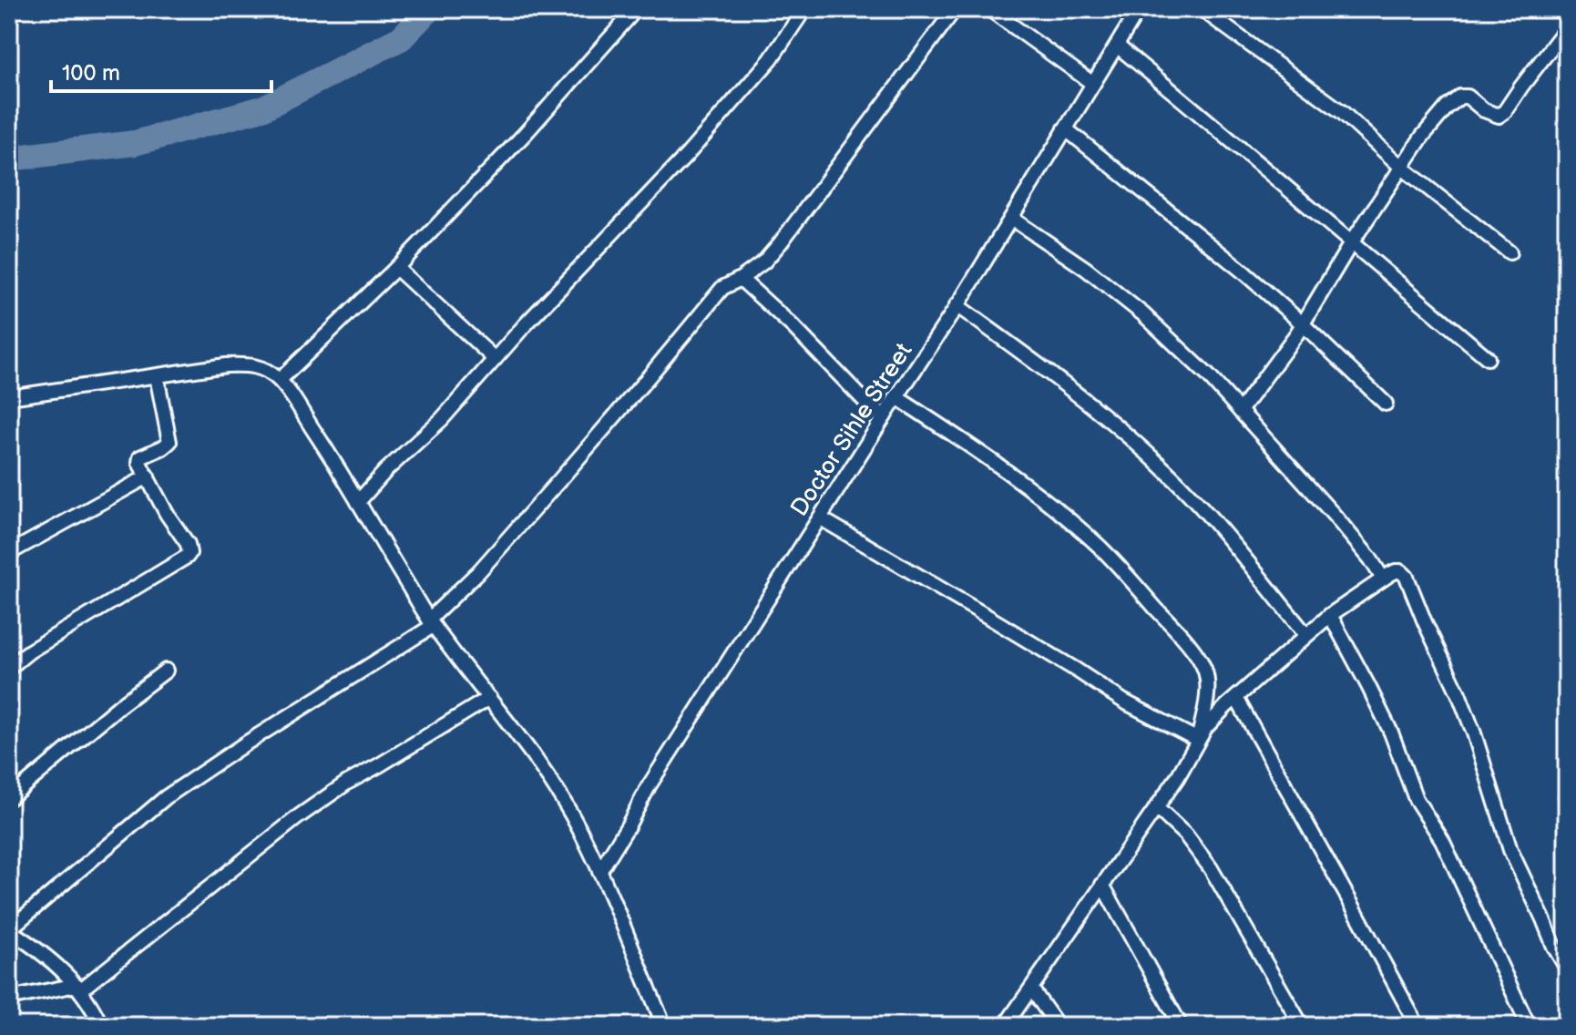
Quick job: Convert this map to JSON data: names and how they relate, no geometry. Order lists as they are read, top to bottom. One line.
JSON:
{"streets":{"street":["Doctor Sihle Street"]},"scale_bar":"100 m"}
